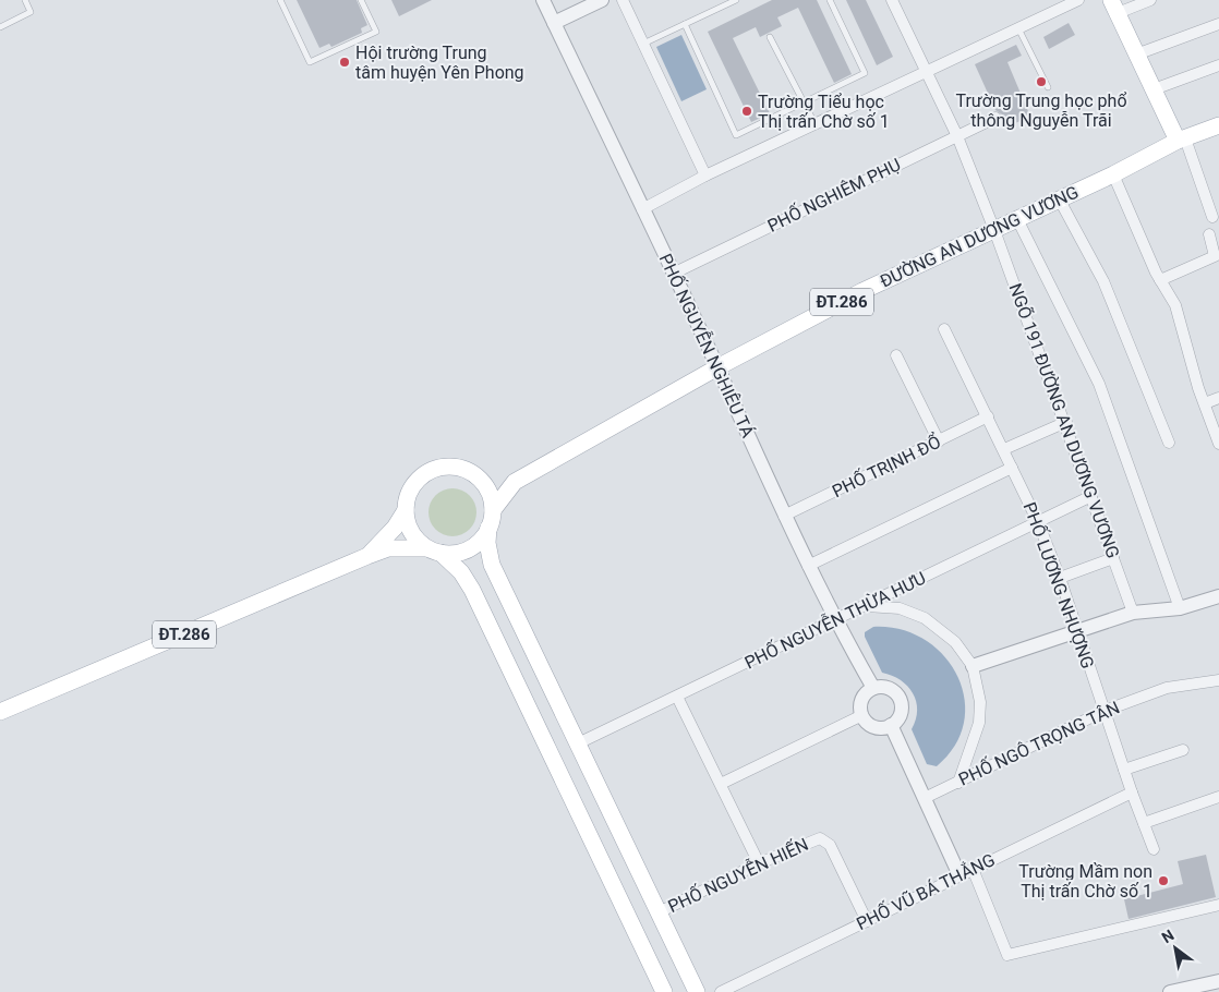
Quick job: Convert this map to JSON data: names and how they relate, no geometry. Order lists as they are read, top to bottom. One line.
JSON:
{"streets":{"main road":["ĐƯỜNG AN DƯƠNG VƯƠNG","ĐT.286"],"street":["PHỐ NGHIÊM PHỤ","PHỐ NGUYỄN NGHIÊU TÁ","NGÕ 191 ĐƯỜNG AN DƯƠNG VƯƠNG","PHỐ TRỊNH ĐỔ","PHỐ LƯƠNG NHƯỢNG","PHỐ NGUYỄN THỪA HƯU","PHỐ NGÔ TRỌNG TÂN","PHỐ NGUYỄN HIẾN","PHỐ VŨ BÁ THẮNG"]},"crossings":[["PHỐ NGHIÊM PHỤ","PHỐ NGUYỄN NGHIÊU TÁ"],["PHỐ NGHIÊM PHỤ","NGÕ 191 ĐƯỜNG AN DƯƠNG VƯƠNG"],["ĐƯỜNG AN DƯƠNG VƯƠNG","ĐT.286"],["ĐƯỜNG AN DƯƠNG VƯƠNG","PHỐ NGUYỄN NGHIÊU TÁ"],["ĐƯỜNG AN DƯƠNG VƯƠNG","NGÕ 191 ĐƯỜNG AN DƯƠNG VƯƠNG"],["PHỐ NGUYỄN NGHIÊU TÁ","PHỐ TRỊNH ĐỔ"],["PHỐ NGUYỄN NGHIÊU TÁ","PHỐ NGUYỄN THỪA HƯU"],["NGÕ 191 ĐƯỜNG AN DƯƠNG VƯƠNG","PHỐ NGUYỄN THỪA HƯU"],["PHỐ TRỊNH ĐỔ","PHỐ LƯƠNG NHƯỢNG"],["PHỐ LƯƠNG NHƯỢNG","PHỐ NGUYỄN THỪA HƯU"],["PHỐ LƯƠNG NHƯỢNG","PHỐ NGÔ TRỌNG TÂN"],["PHỐ LƯƠNG NHƯỢNG","PHỐ VŨ BÁ THẮNG"],["PHỐ NGUYỄN HIẾN","PHỐ VŨ BÁ THẮNG"]],"places":["Hội trường Trung tâm huyện Yên Phong","Trường Trung học phổ thông Nguyễn Trãi","Trường Tiểu học Thị trấn Chờ số 1","Trường Mầm non Thị trấn Chờ số 1"],"north":"top left"}
